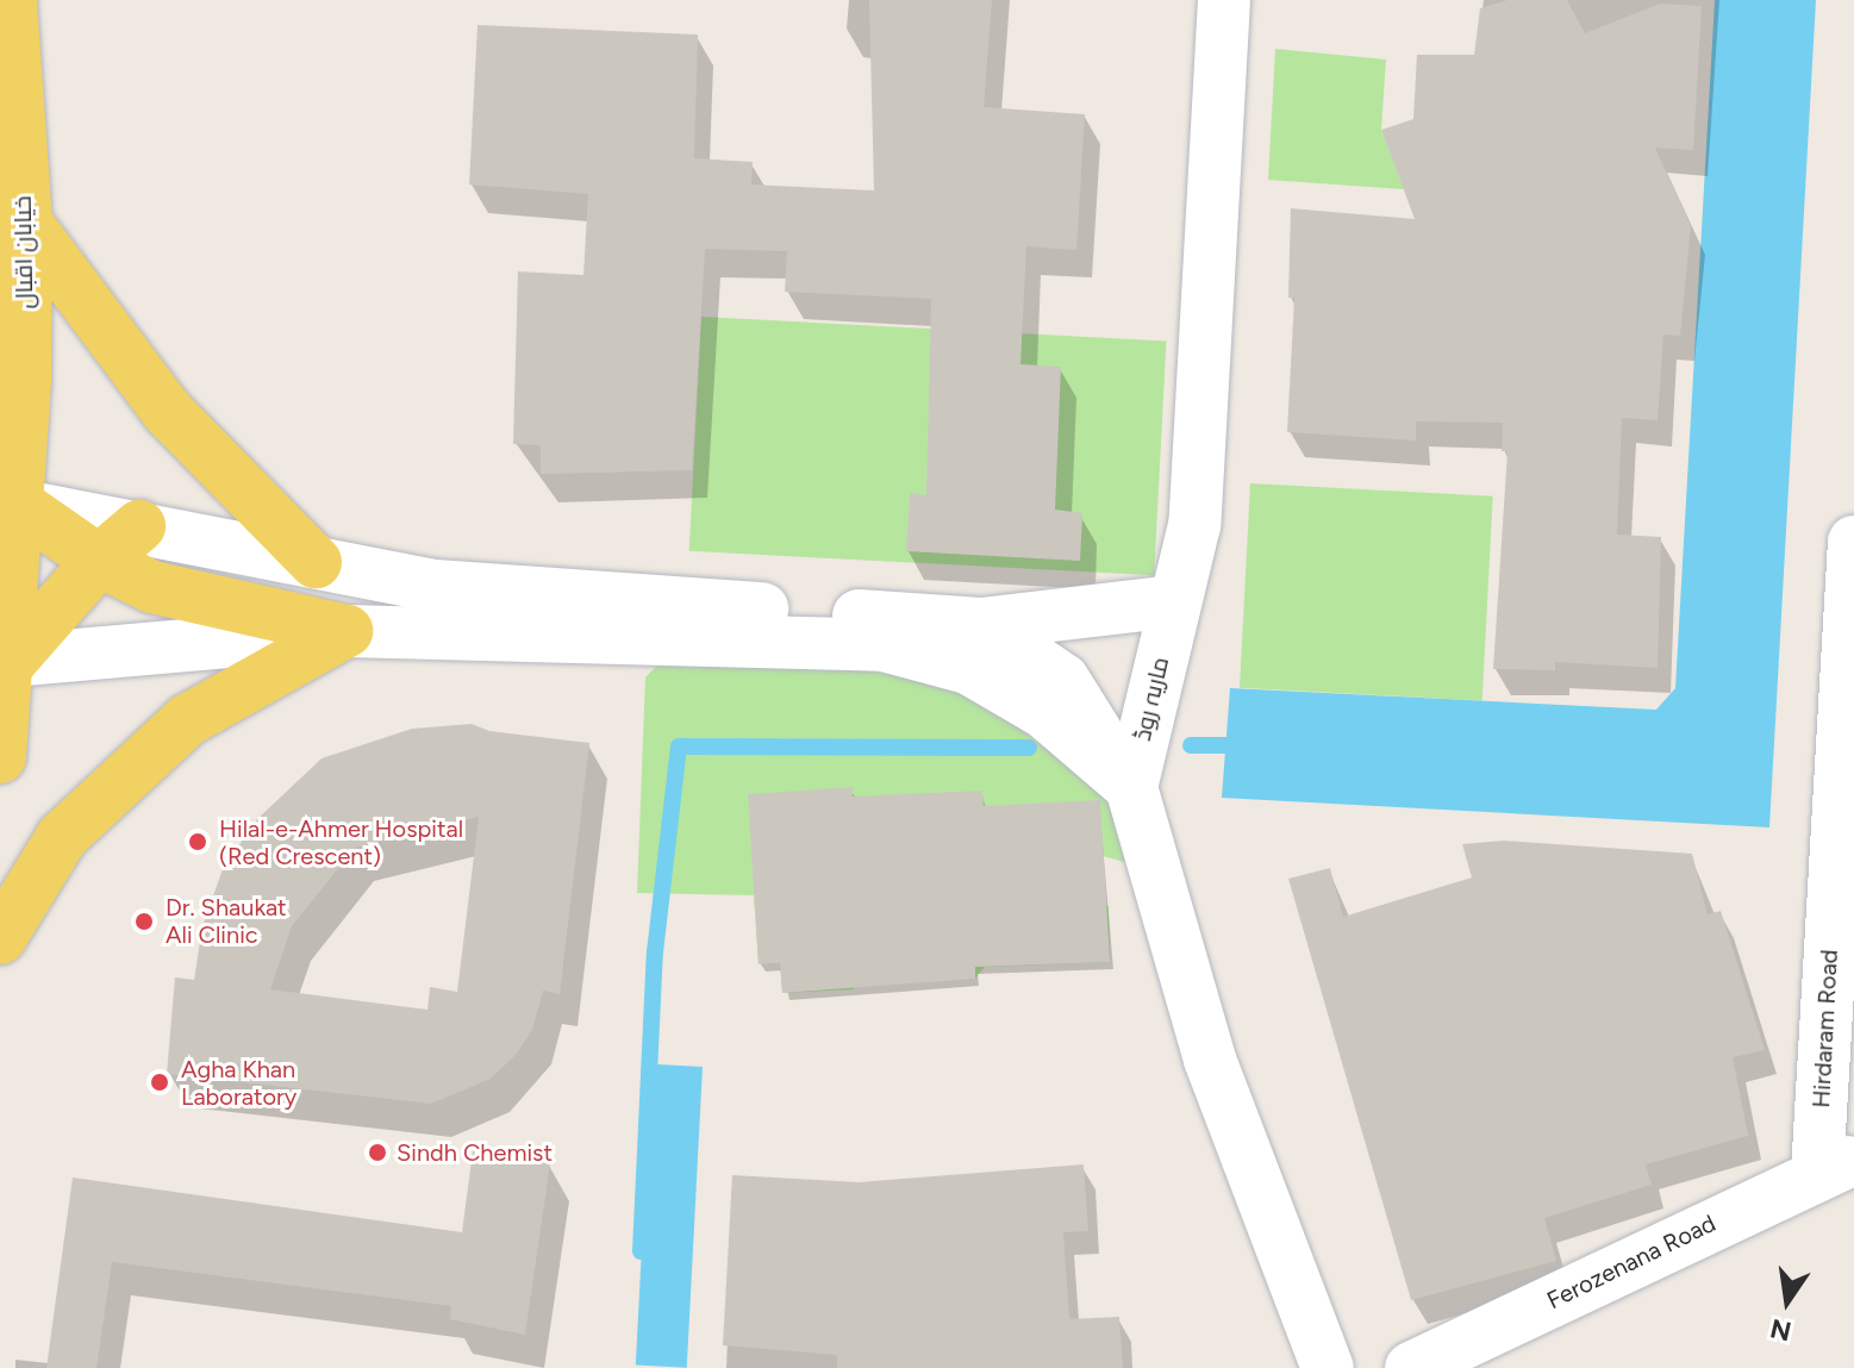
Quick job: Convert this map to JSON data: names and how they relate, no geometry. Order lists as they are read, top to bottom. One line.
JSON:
{"streets":{"main road":["خیابان اقبال"],"street":["ماریہ روڈ","Hirdaram Road","Ferozenana Road"]},"crossings":[["Hirdaram Road","Ferozenana Road"]],"places":["Hilal-e-Ahmer Hospital (Red Crescent)","Dr. Shaukat Ali Clinic","Agha Khan Laboratory","Sindh Chemist"],"north":"bottom"}
